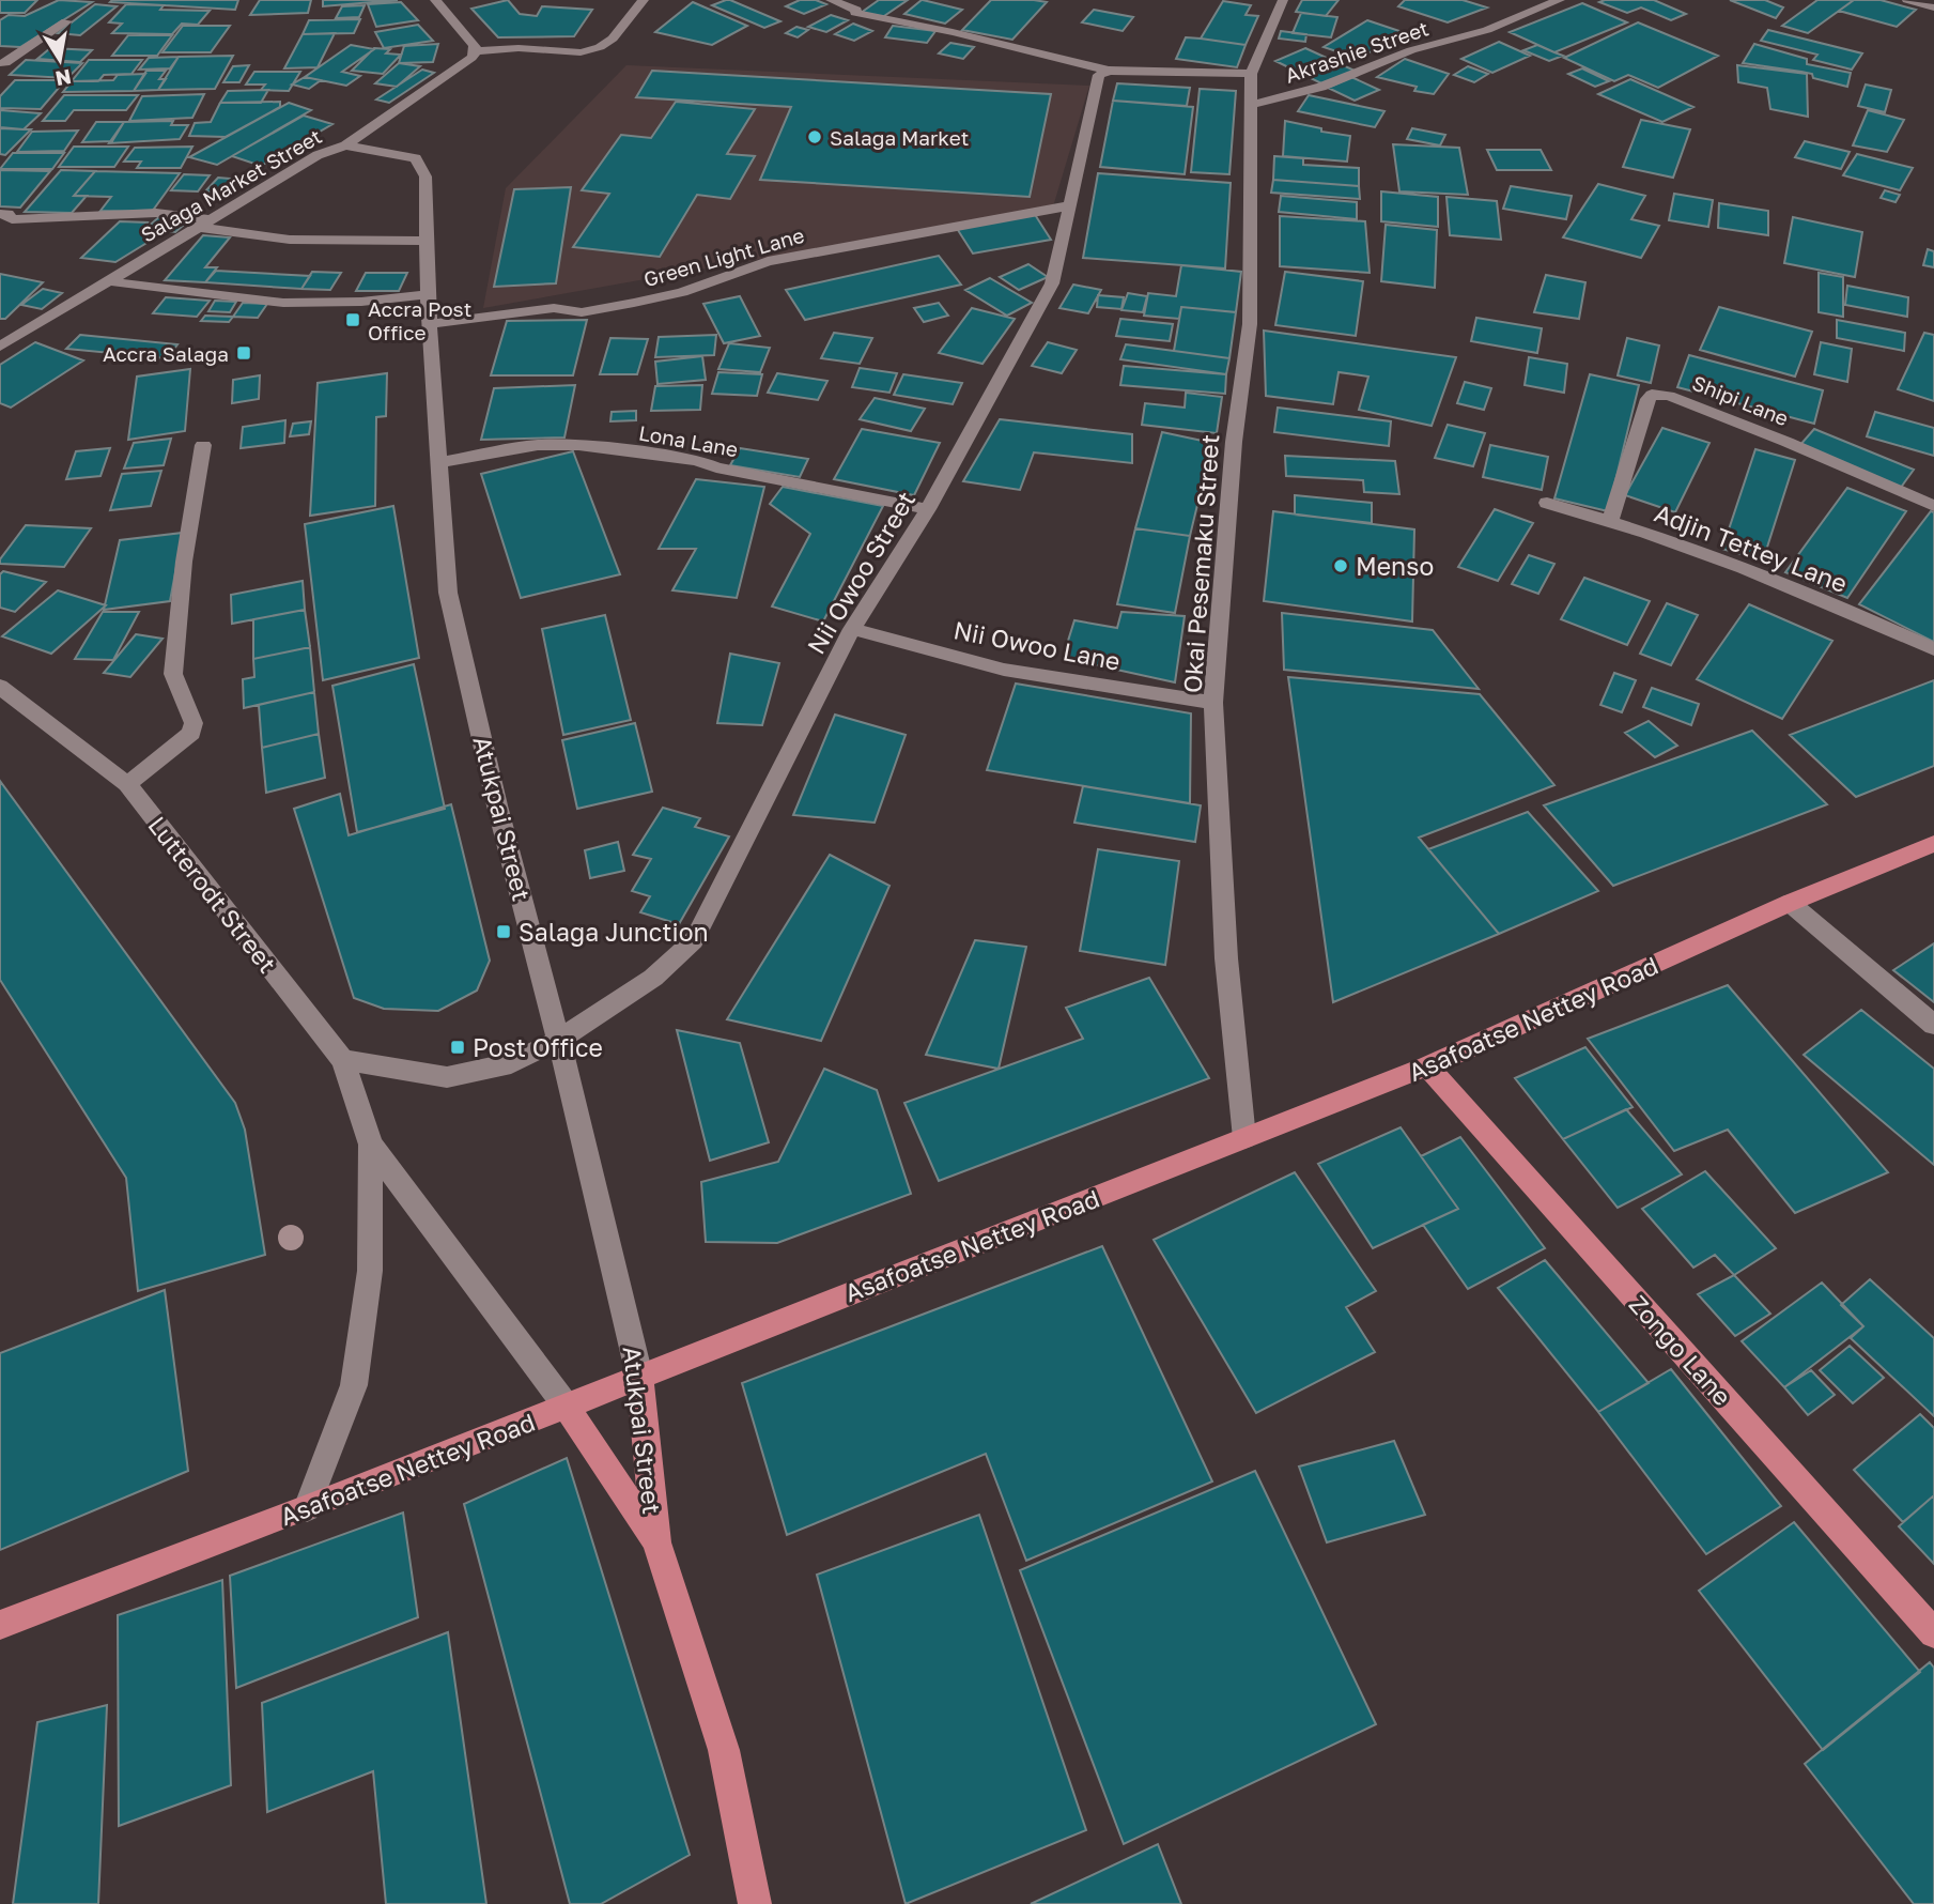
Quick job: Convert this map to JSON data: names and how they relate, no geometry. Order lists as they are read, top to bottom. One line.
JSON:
{"streets":{"main road":["Atukpai Street","Asafoatse Nettey Road","Zongo Lane"],"street":["Akrashie Street","Salaga Market Street","Green Light Lane","Shipi Lane","Lona Lane","Adjin Tettey Lane","Okai Pesemaku Street","Nii Owoo Street","Nii Owoo Lane","Lutterodt Street"]},"crossings":[["Akrashie Street","Okai Pesemaku Street"],["Salaga Market Street","Atukpai Street"],["Green Light Lane","Nii Owoo Street"],["Green Light Lane","Atukpai Street"],["Shipi Lane","Adjin Tettey Lane"],["Lona Lane","Nii Owoo Street"],["Lona Lane","Atukpai Street"],["Okai Pesemaku Street","Nii Owoo Lane"],["Okai Pesemaku Street","Asafoatse Nettey Road"],["Nii Owoo Street","Nii Owoo Lane"],["Nii Owoo Street","Atukpai Street"],["Nii Owoo Street","Lutterodt Street"],["Atukpai Street","Asafoatse Nettey Road"],["Asafoatse Nettey Road","Zongo Lane"]],"places":{"other":["Salaga Market","Menso"],"transit":["Accra Post Office","Accra Salaga","Salaga Junction","Post Office"]},"north":"bottom"}
